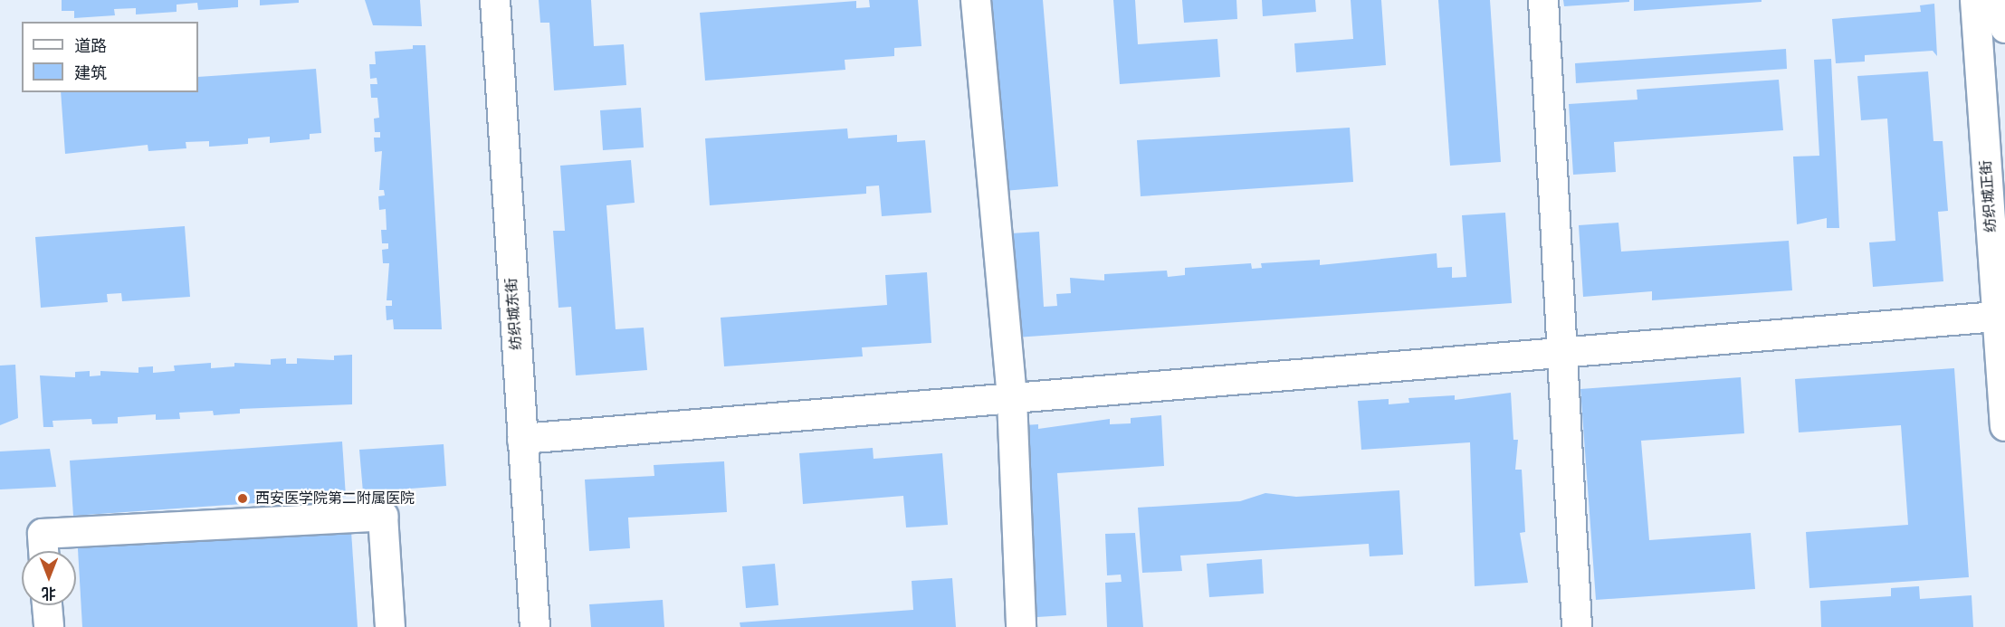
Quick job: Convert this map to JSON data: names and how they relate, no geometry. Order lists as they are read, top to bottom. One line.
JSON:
{"streets":{"street":["纺织城正街","纺织城东街"]},"places":["西安医学院第二附属医院"],"legend":["道路","建筑"],"north":"bottom"}
